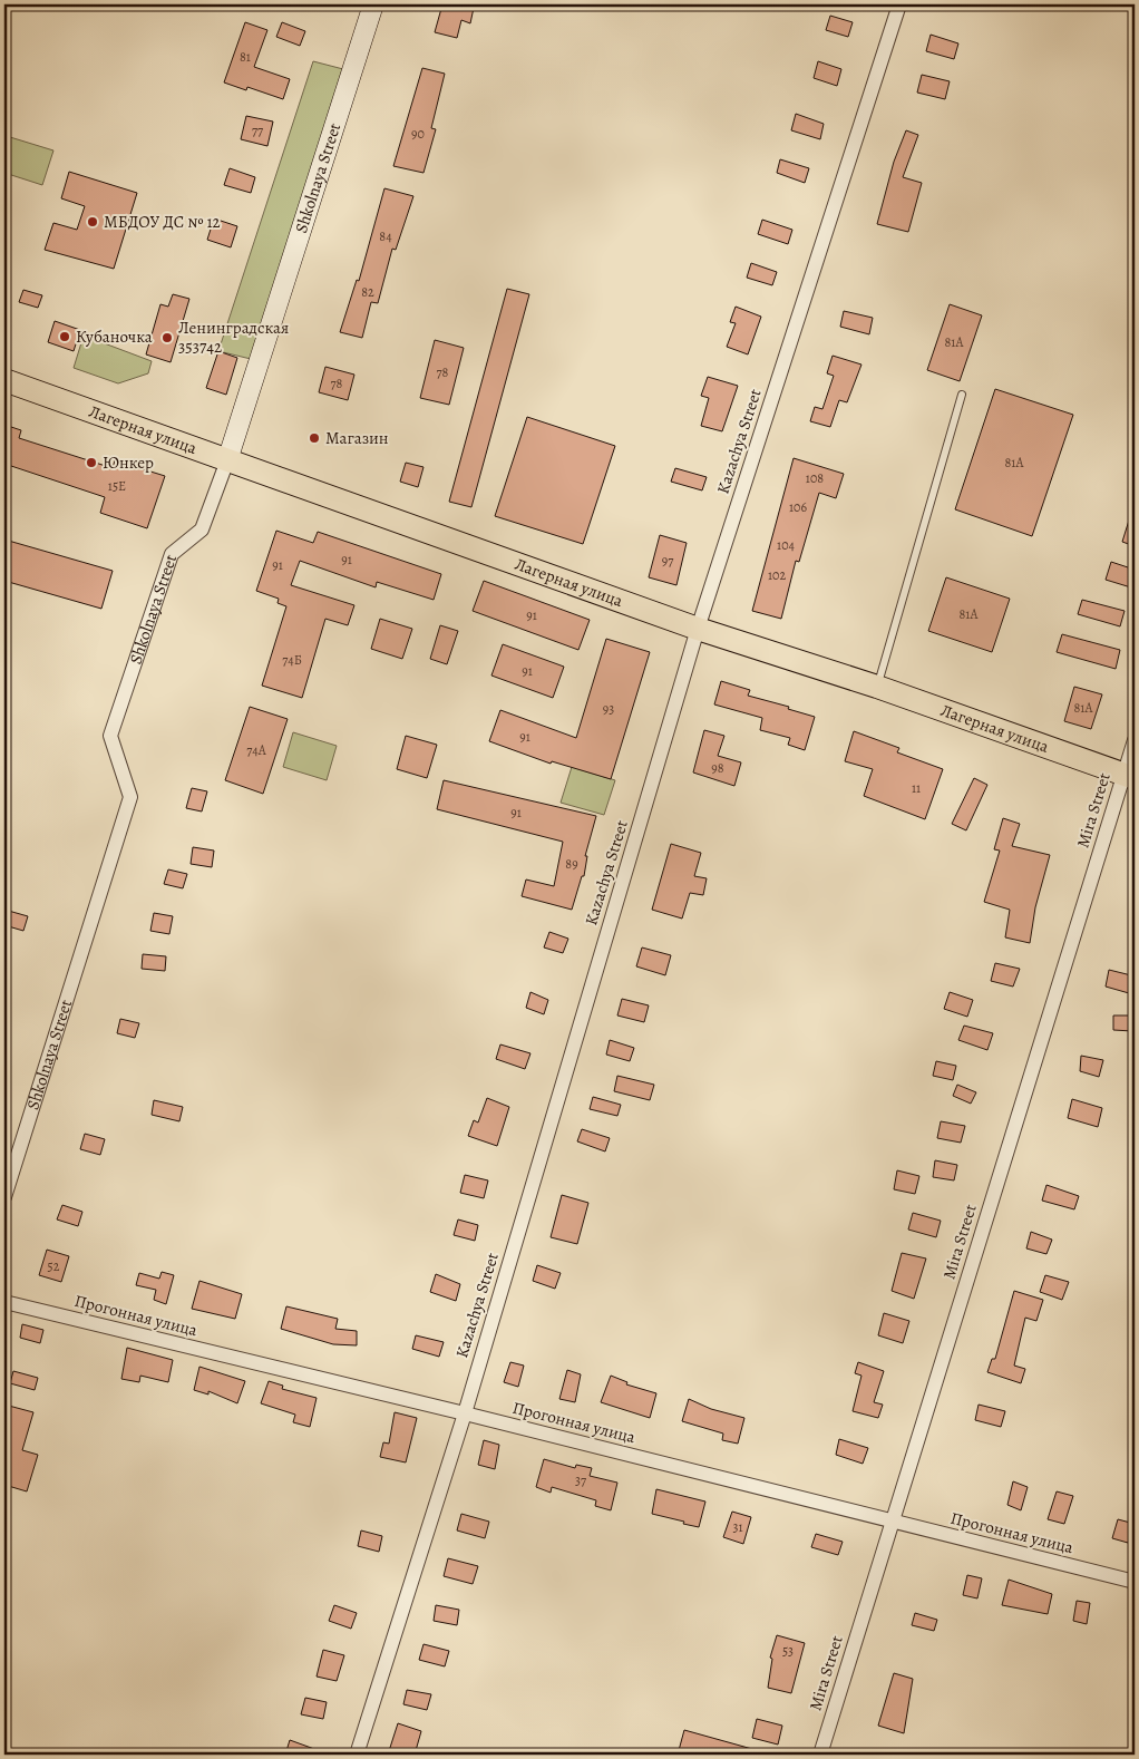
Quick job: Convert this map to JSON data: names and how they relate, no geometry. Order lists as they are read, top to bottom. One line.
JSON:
{"streets":{"main road":["Лагерная улица"],"street":["Shkolnaya Street","Kazachya Street","Mira Street","Прогонная улица"]},"crossings":[["Shkolnaya Street","Лагерная улица"],["Лагерная улица","Kazachya Street"],["Лагерная улица","Mira Street"],["Kazachya Street","Прогонная улица"],["Mira Street","Прогонная улица"]],"places":["МБДОУ ДС № 12","Кубаночка","Ленинградская 353742","Магазин","Юнкер"],"house_numbers":["81","77","90","84","82","81А","78","78","81А","108","15Е","106","104","91","97","91","102","81А","91","74Б","91","81А","93","91","74А","98","11","91","89","52","37","31","53"]}
